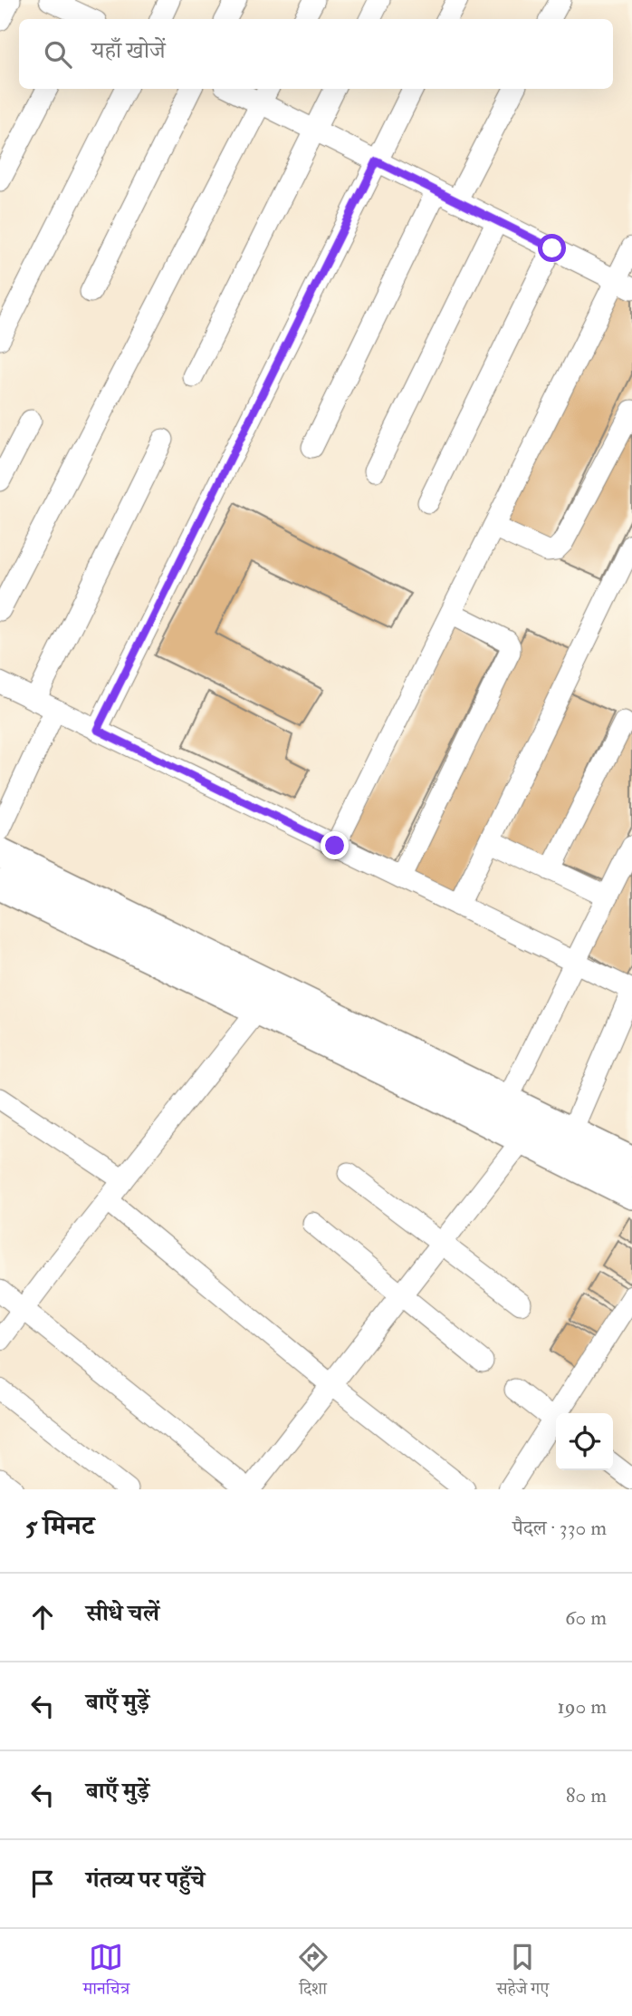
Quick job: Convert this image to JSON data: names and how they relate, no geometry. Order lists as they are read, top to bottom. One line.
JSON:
{"page":{"search":"यहाँ खोजें","heading":["5 मिनट","पैदल · 330 m"],"list":[["सीधे चलें","60 m"],["बाएँ मुड़ें","190 m"],["बाएँ मुड़ें","80 m"],"गंतव्य पर पहुँचे"],"nav":["मानचित्र","दिशा","सहेजे गए"]}}
